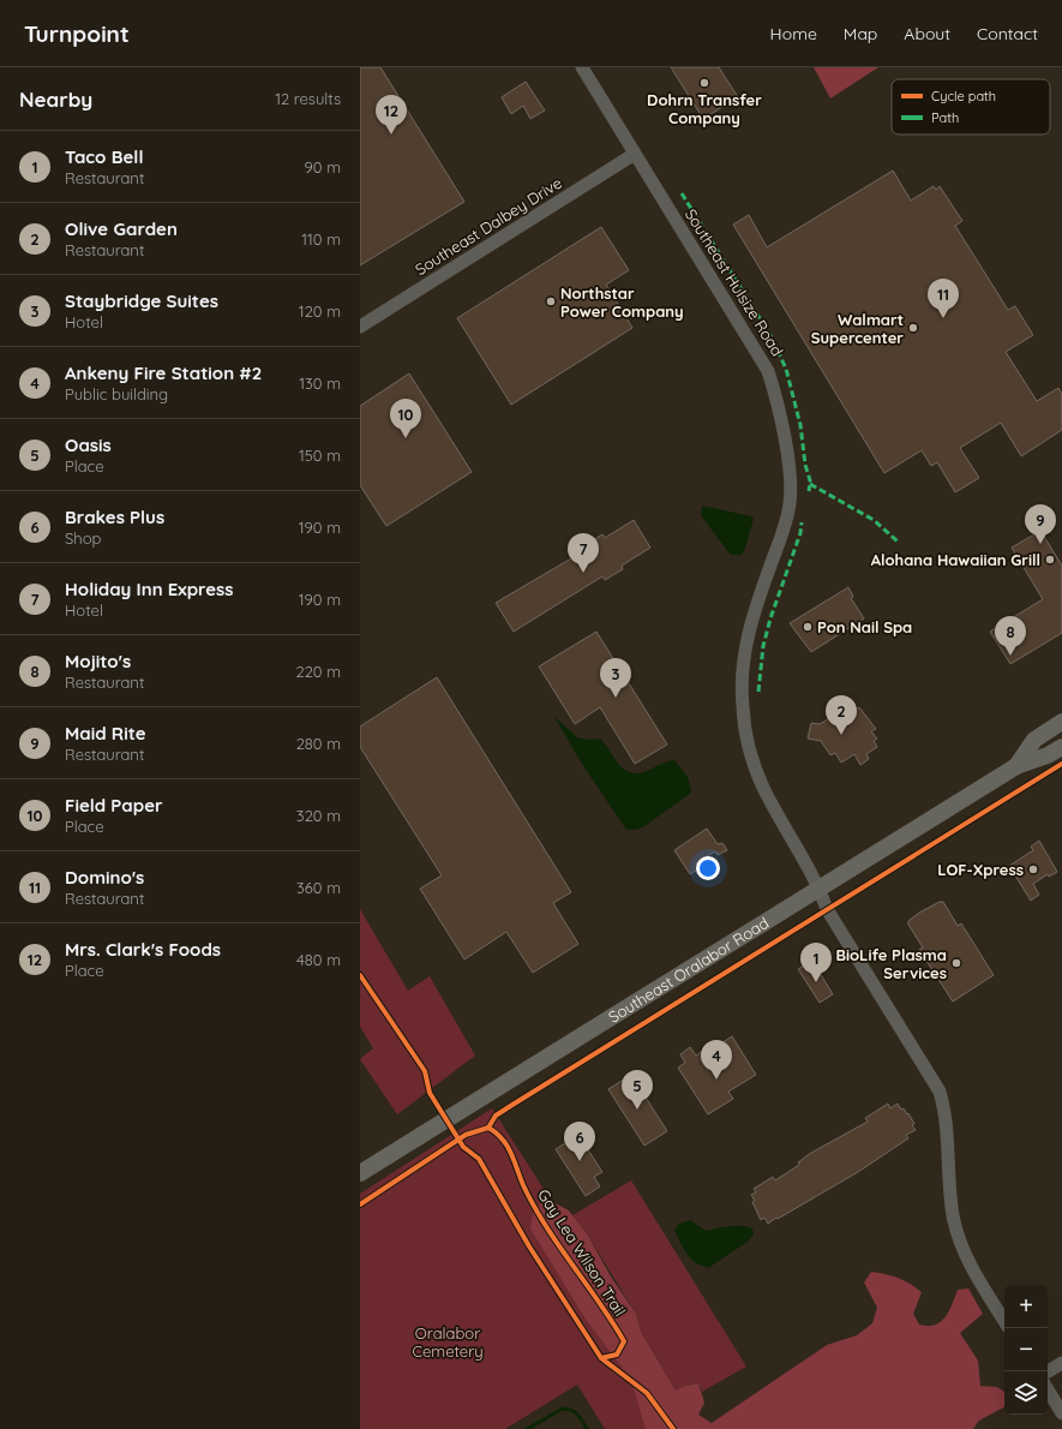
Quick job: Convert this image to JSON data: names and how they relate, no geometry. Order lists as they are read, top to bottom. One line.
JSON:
{"streets":{"main road":["Southeast Oralabor Road"],"street":["Southeast Dalbey Drive","Southeast Hulsize Road"],"cycle path":["Gay Lea Wilson Trail"]},"crossings":[["Southeast Dalbey Drive","Southeast Hulsize Road"],["Southeast Hulsize Road","Southeast Oralabor Road"]],"parks":["Oralabor Cemetery"],"places":["Dohrn Transfer Company","Northstar Power Company","Walmart Supercenter","Alohana Hawaiian Grill","Pon Nail Spa","LOF-Xpress","BioLife Plasma Services"],"legend":["Cycle path","Path"],"page":{"header":"Turnpoint","nav":["Home","Map","About","Contact"],"heading":["Nearby","12 results"],"pins":["12","11","10","9","7","8","3","2","1","4","5","6"],"list":[{"mark":"1","name":"Taco Bell","note":"Restaurant","value":"90 m"},{"mark":"2","name":"Olive Garden","note":"Restaurant","value":"110 m"},{"mark":"3","name":"Staybridge Suites","note":"Hotel","value":"120 m"},{"mark":"4","name":"Ankeny Fire Station #2","note":"Public building","value":"130 m"},{"mark":"5","name":"Oasis","note":"Place","value":"150 m"},{"mark":"6","name":"Brakes Plus","note":"Shop","value":"190 m"},{"mark":"7","name":"Holiday Inn Express","note":"Hotel","value":"190 m"},{"mark":"8","name":"Mojito's","note":"Restaurant","value":"220 m"},{"mark":"9","name":"Maid Rite","note":"Restaurant","value":"280 m"},{"mark":"10","name":"Field Paper","note":"Place","value":"320 m"},{"mark":"11","name":"Domino's","note":"Restaurant","value":"360 m"},{"mark":"12","name":"Mrs. Clark's Foods","note":"Place","value":"480 m"}],"map_buttons":["+","−"]}}
